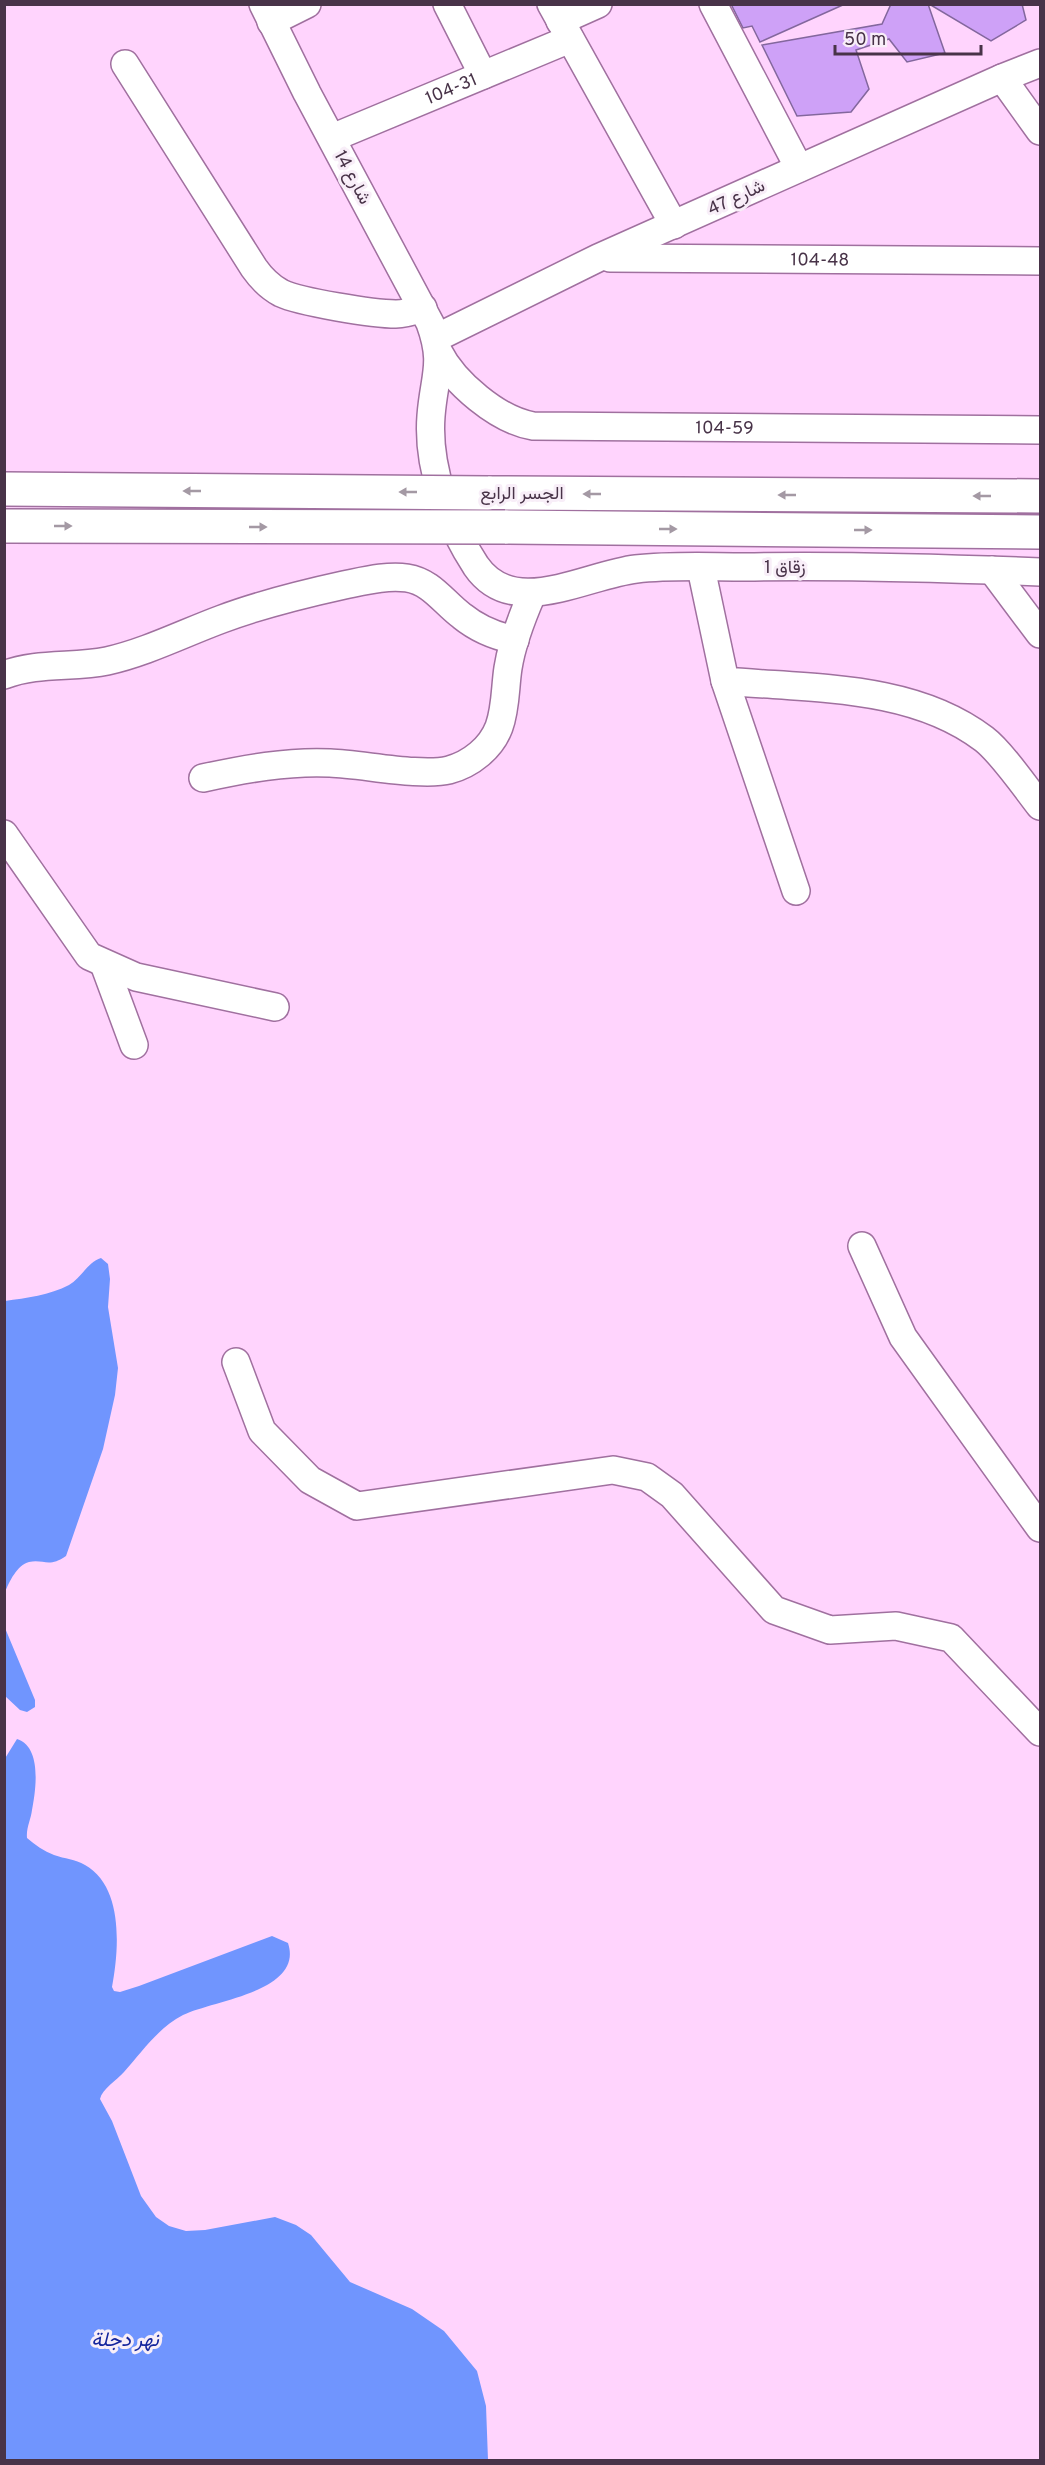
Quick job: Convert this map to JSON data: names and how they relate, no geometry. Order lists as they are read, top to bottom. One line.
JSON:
{"streets":{"main road":["الجسر الرابع"],"street":["104-31","شارع 14","شارع 47","104-48","104-59","زقاق 1"]},"crossings":[["104-31","شارع 14"],["شارع 14","شارع 47"],["شارع 14","104-59"],["شارع 47","104-48"],["شارع 47","104-59"]],"water":["نهر دجلة"],"scale_bar":"50 m"}
